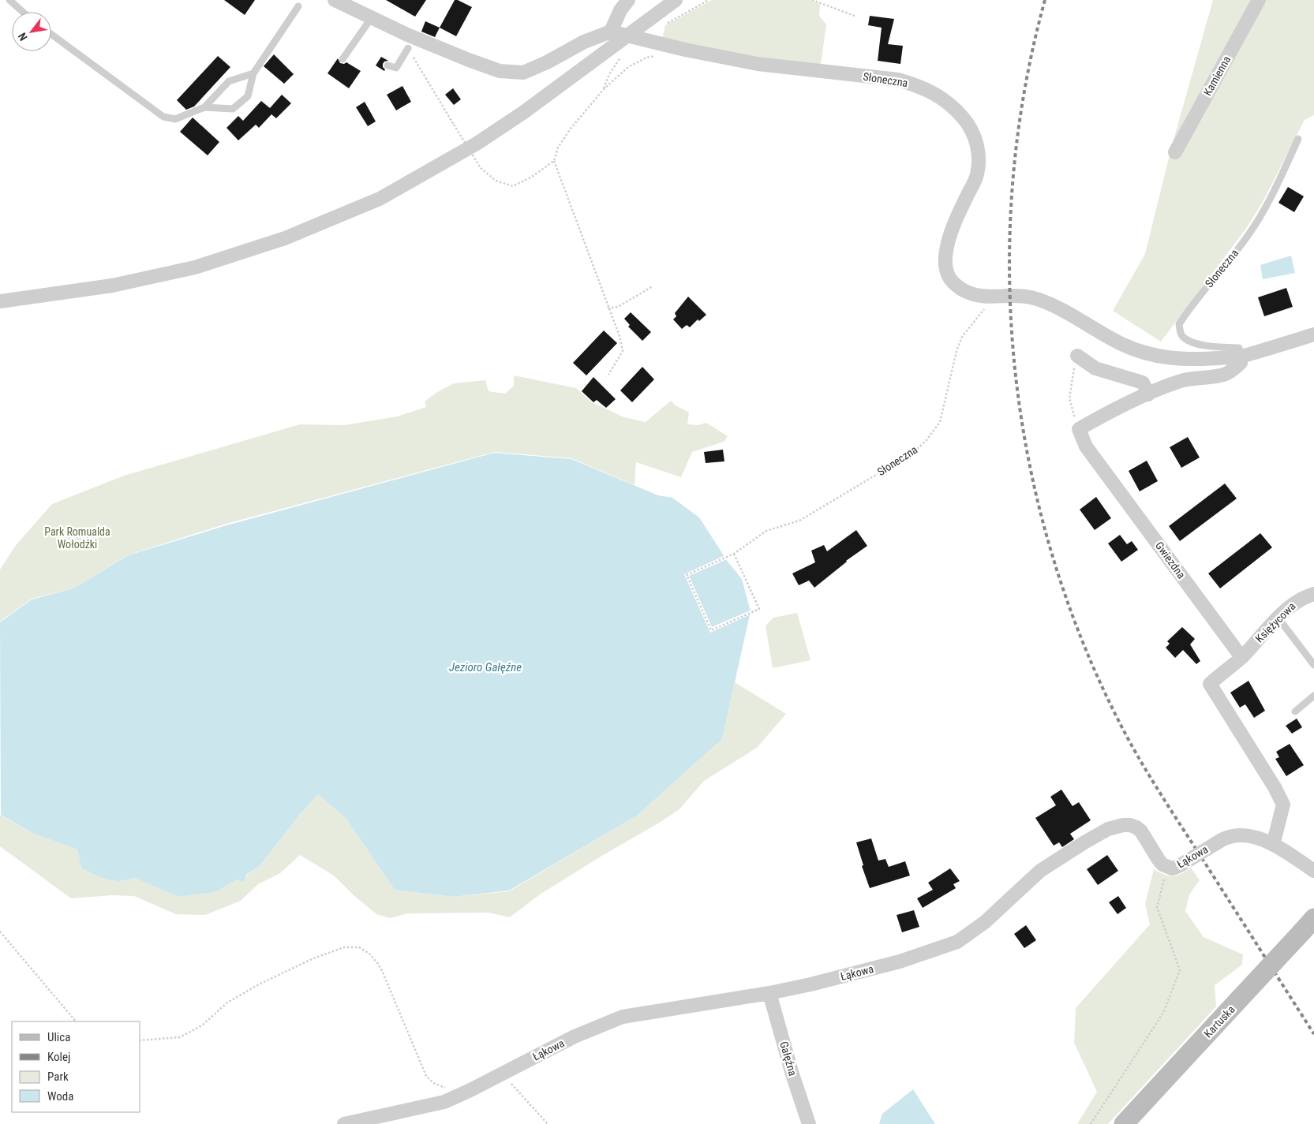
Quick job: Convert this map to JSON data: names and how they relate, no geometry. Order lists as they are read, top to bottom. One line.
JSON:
{"streets":{"main road":["Kartuska"],"street":["Kamienna","Słoneczna","Gwiezdna","Księżycowa","Łąkowa","Gałęźna"]},"crossings":[["Gwiezdna","Księżycowa"],["Łąkowa","Gałęźna"]],"water":["Jezioro Gałęźne"],"parks":["Park Romualda Wołodźki"],"legend":["Ulica","Kolej","Park","Woda"],"north":"bottom left"}
